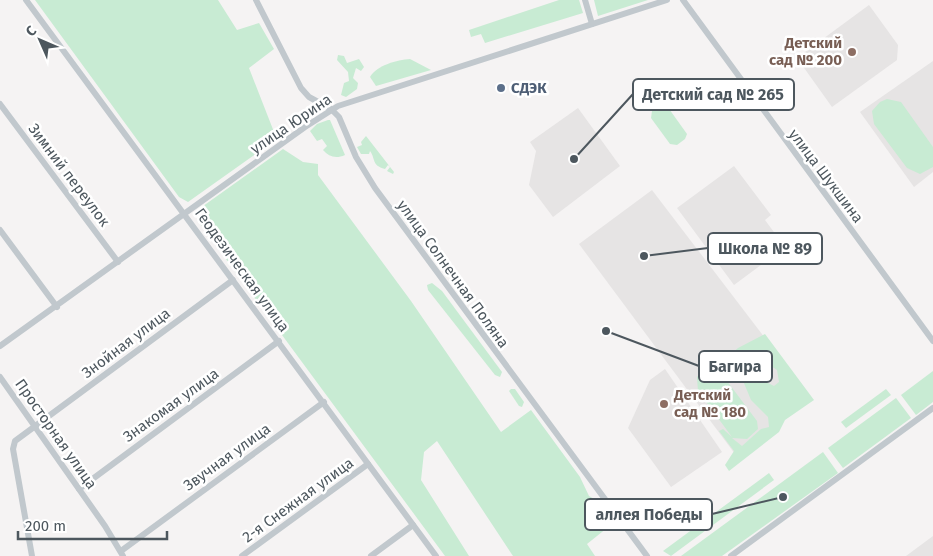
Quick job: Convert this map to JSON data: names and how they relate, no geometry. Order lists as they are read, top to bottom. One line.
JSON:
{"streets":{"street":["улица Юрина","Зимний переулок","улица Шукшина","Геодезическая улица","улица Солнечная Поляна","Знойная улица","Знакомая улица","Просторная улица","Звучная улица","2-я Снежная улица"]},"crossings":[["улица Юрина","Зимний переулок"],["улица Юрина","Геодезическая улица"],["улица Юрина","улица Солнечная Поляна"],["Геодезическая улица","Знойная улица"],["Геодезическая улица","Знакомая улица"],["Геодезическая улица","Звучная улица"],["Геодезическая улица","2-я Снежная улица"],["Знойная улица","Просторная улица"],["Знакомая улица","Просторная улица"],["Просторная улица","Звучная улица"]],"places":["Детский сад № 200","СДЭК","Детский сад № 265","Школа № 89","Багира","Детский сад № 180","аллея Победы"],"scale_bar":"200 m","north":"top left"}
